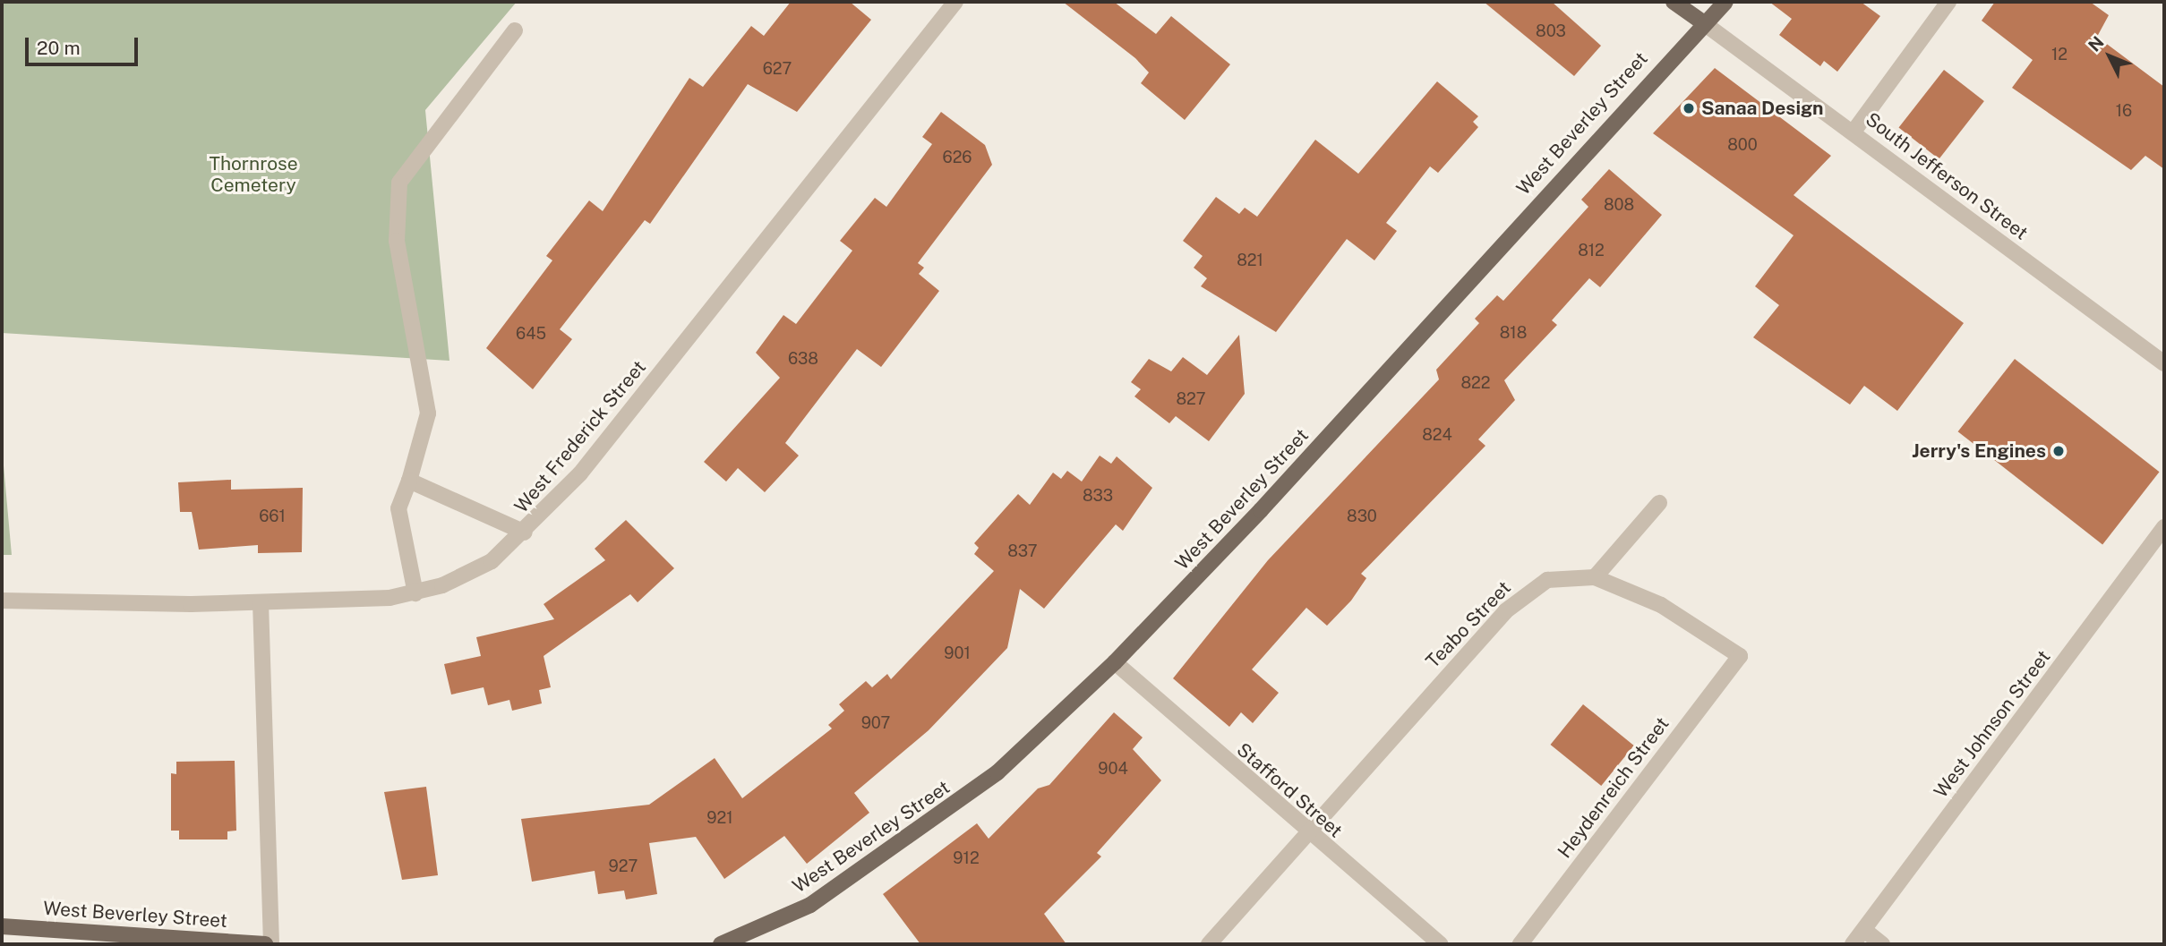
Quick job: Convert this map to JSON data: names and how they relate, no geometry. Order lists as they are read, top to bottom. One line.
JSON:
{"streets":{"main road":["West Beverley Street"],"street":["South Jefferson Street","West Frederick Street","Teabo Street","West Johnson Street","Heydenreich Street","Stafford Street"]},"crossings":[["West Beverley Street","South Jefferson Street"],["West Beverley Street","Stafford Street"],["Teabo Street","Heydenreich Street"],["Teabo Street","Stafford Street"]],"parks":["Thornrose Cemetery"],"places":["Sanaa Design","Jerry's Engines"],"house_numbers":["803","12","627","16","800","626","808","812","821","818","645","638","822","827","824","833","661","830","837","901","907","904","921","912","927"],"scale_bar":"20 m","north":"top left"}
